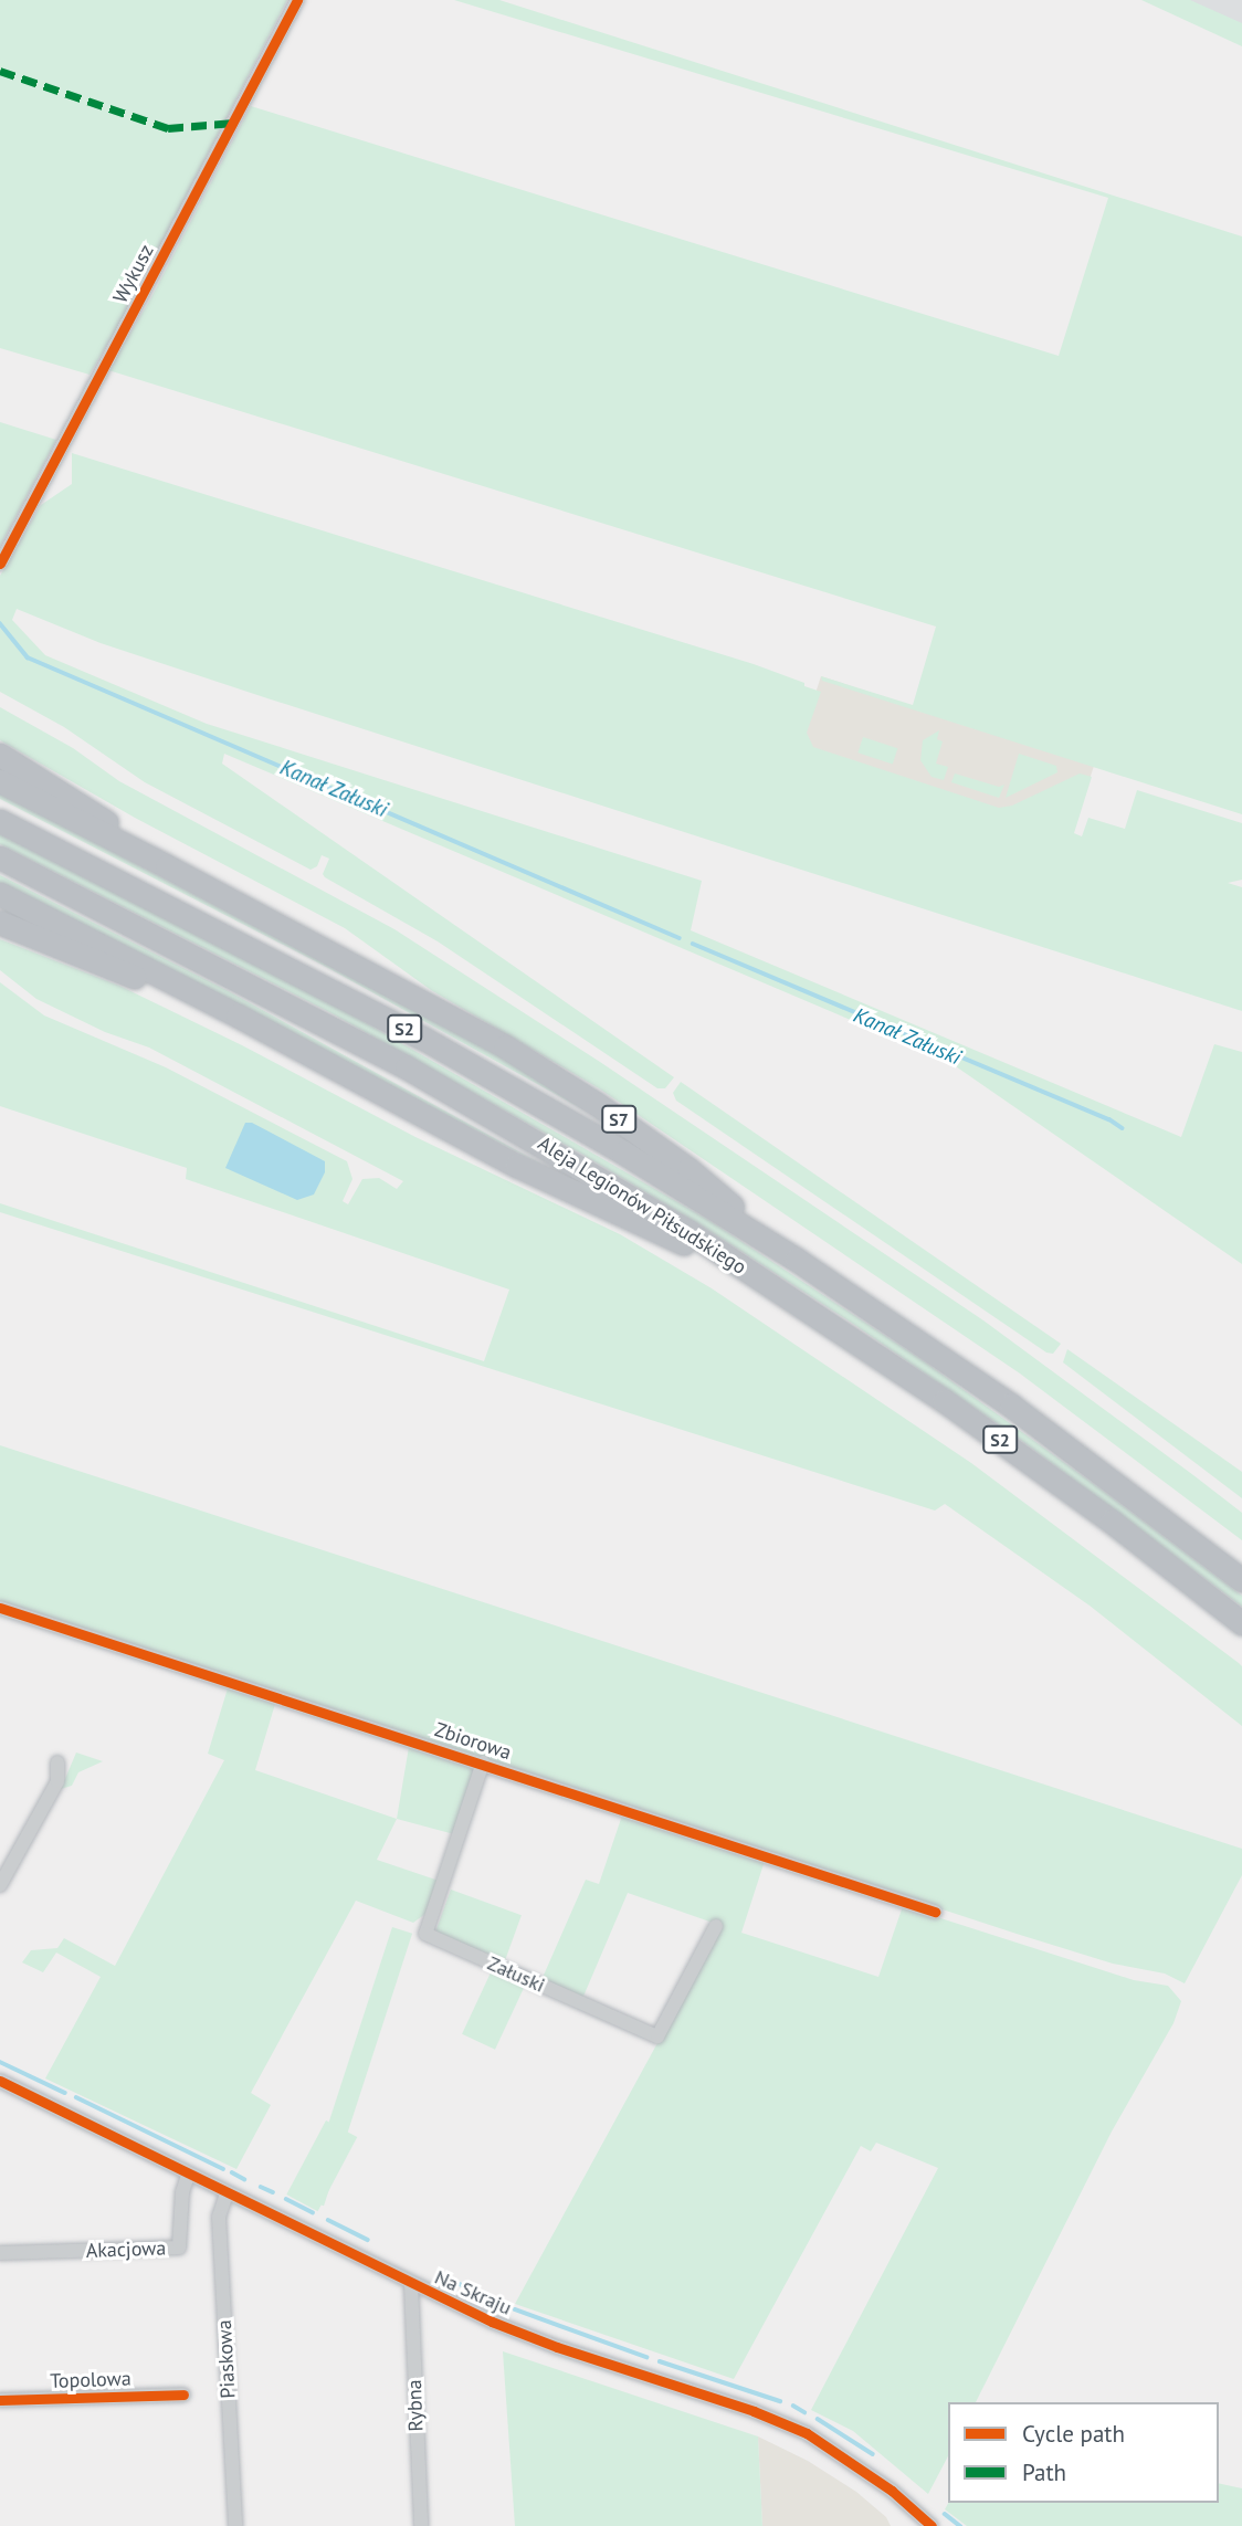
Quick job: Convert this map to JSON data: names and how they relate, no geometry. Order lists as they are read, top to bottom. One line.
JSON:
{"streets":{"highway":["S2","S7","Aleja Legionów Piłsudskiego"],"street":["Wykusz","Zbiorowa","Załuski","Akacjowa","Na Skraju","Piaskowa","Topolowa","Rybna"]},"crossings":[["S7","Aleja Legionów Piłsudskiego"],["Zbiorowa","Załuski"],["Akacjowa","Na Skraju"],["Na Skraju","Piaskowa"],["Na Skraju","Rybna"]],"water":["Kanał Załuski"],"legend":["Cycle path","Path"]}
